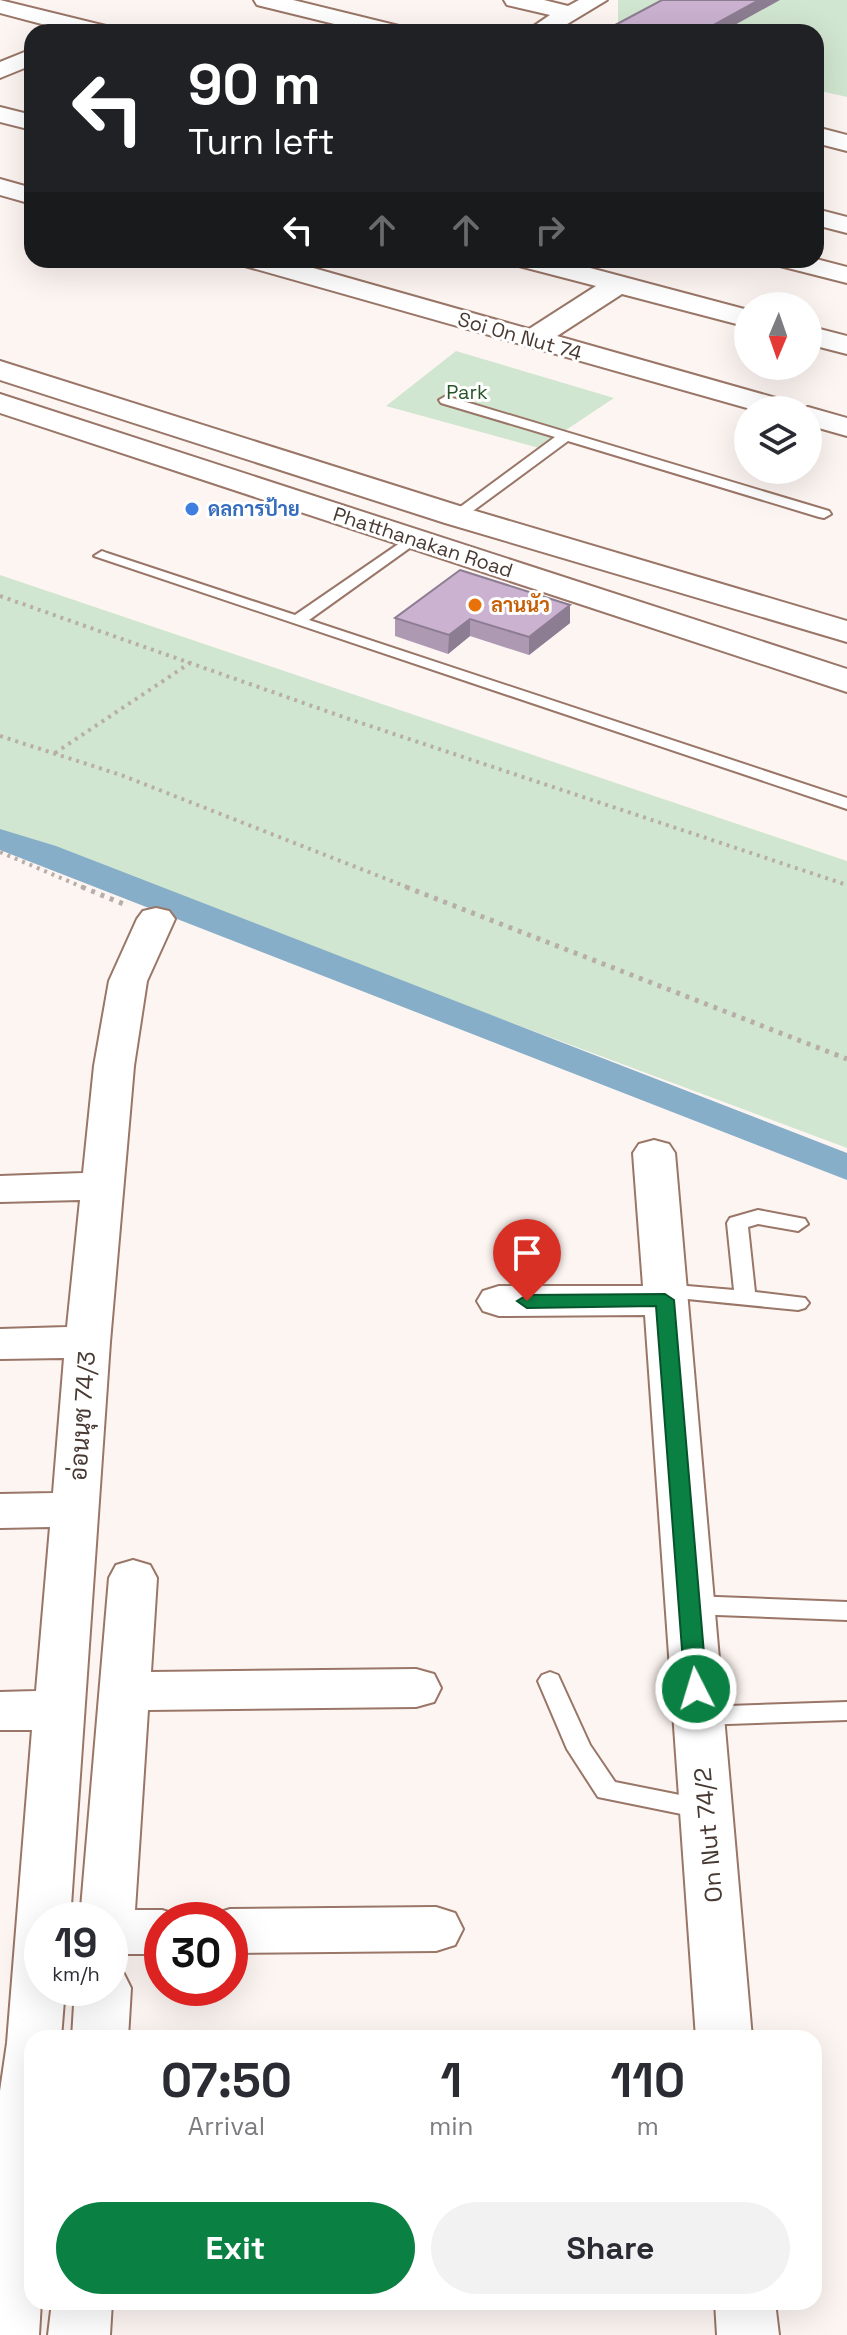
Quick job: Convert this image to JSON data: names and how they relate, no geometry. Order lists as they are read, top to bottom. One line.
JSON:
{"streets":{"main road":["Phatthanakan Road"],"street":["Soi On Nut 74","อ่อนนุช 74/3","On Nut 74/2"]},"parks":["Park"],"places":["ดลการป้าย","ลานนัว"],"north":"bottom","page":{"turn":["90 m","Turn left"],"speed":"19 km/h","limit":"30","eta":["07:50","Arrival","1","min","110","m"],"buttons":["Exit","Share"]}}
